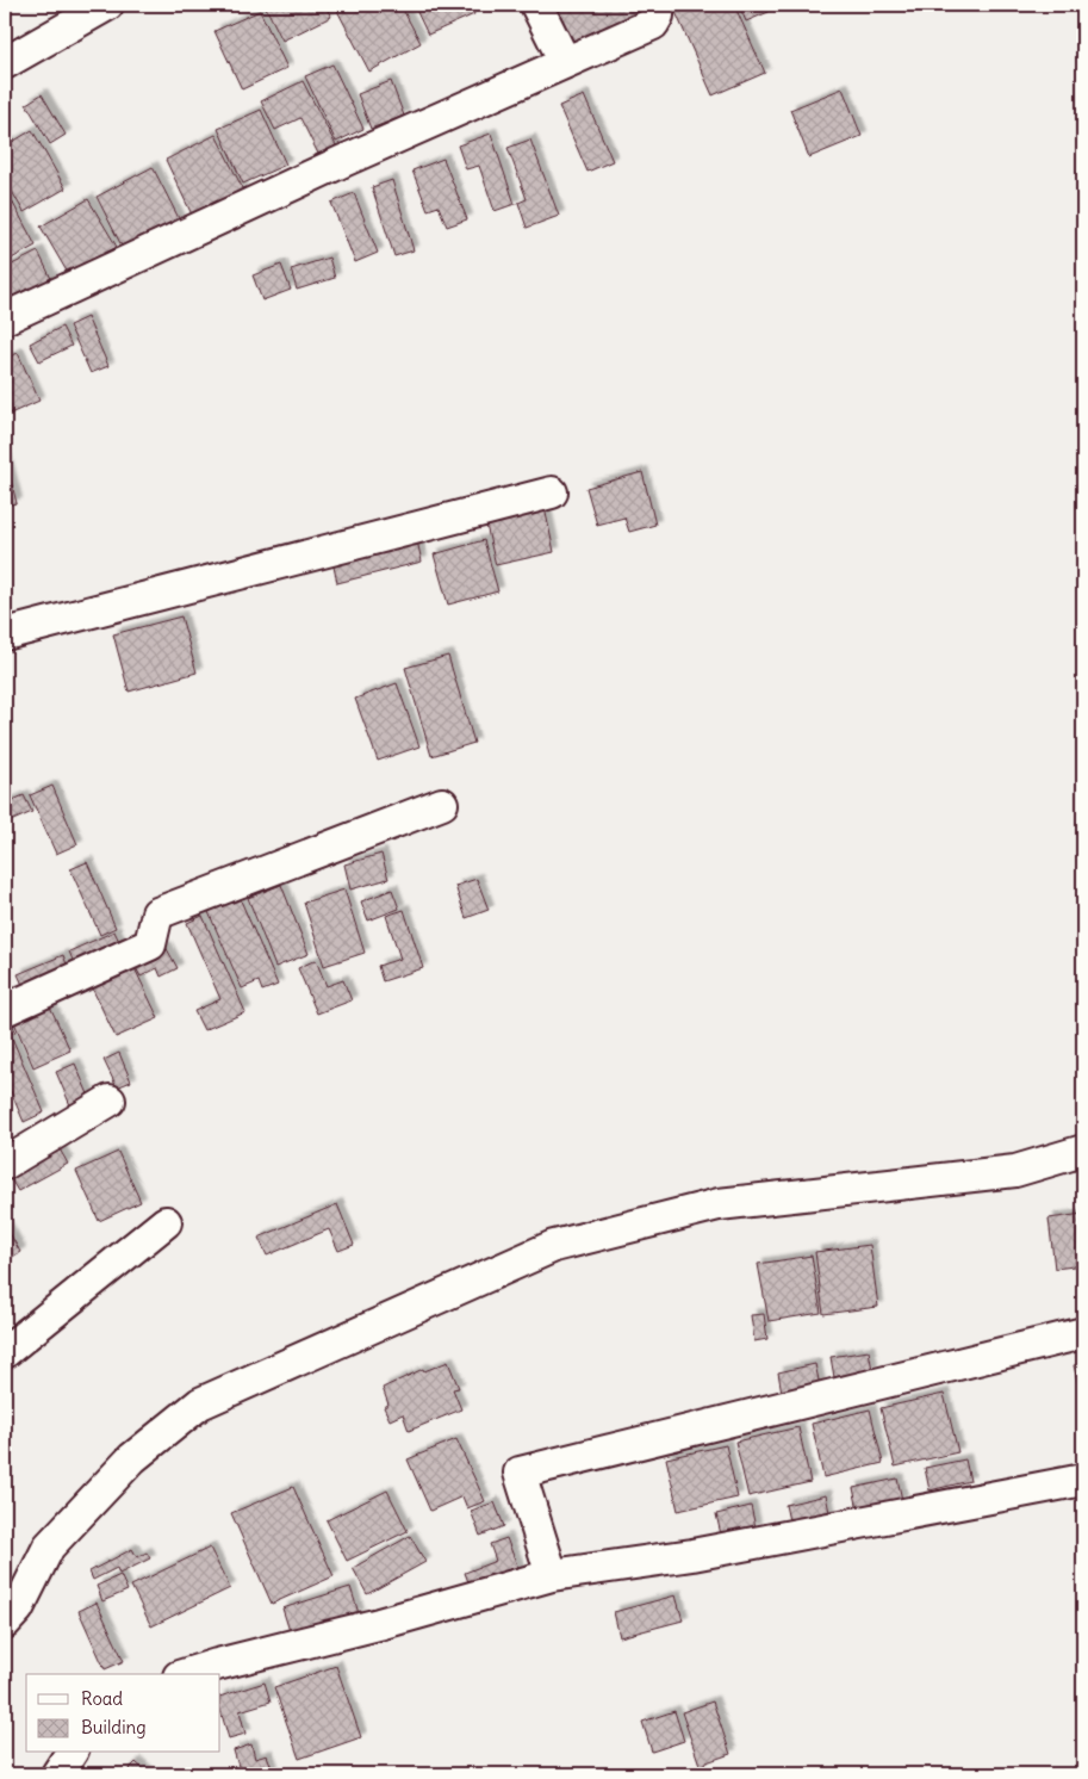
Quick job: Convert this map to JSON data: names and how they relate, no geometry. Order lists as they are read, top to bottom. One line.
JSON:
{"legend":["Road","Building"]}
